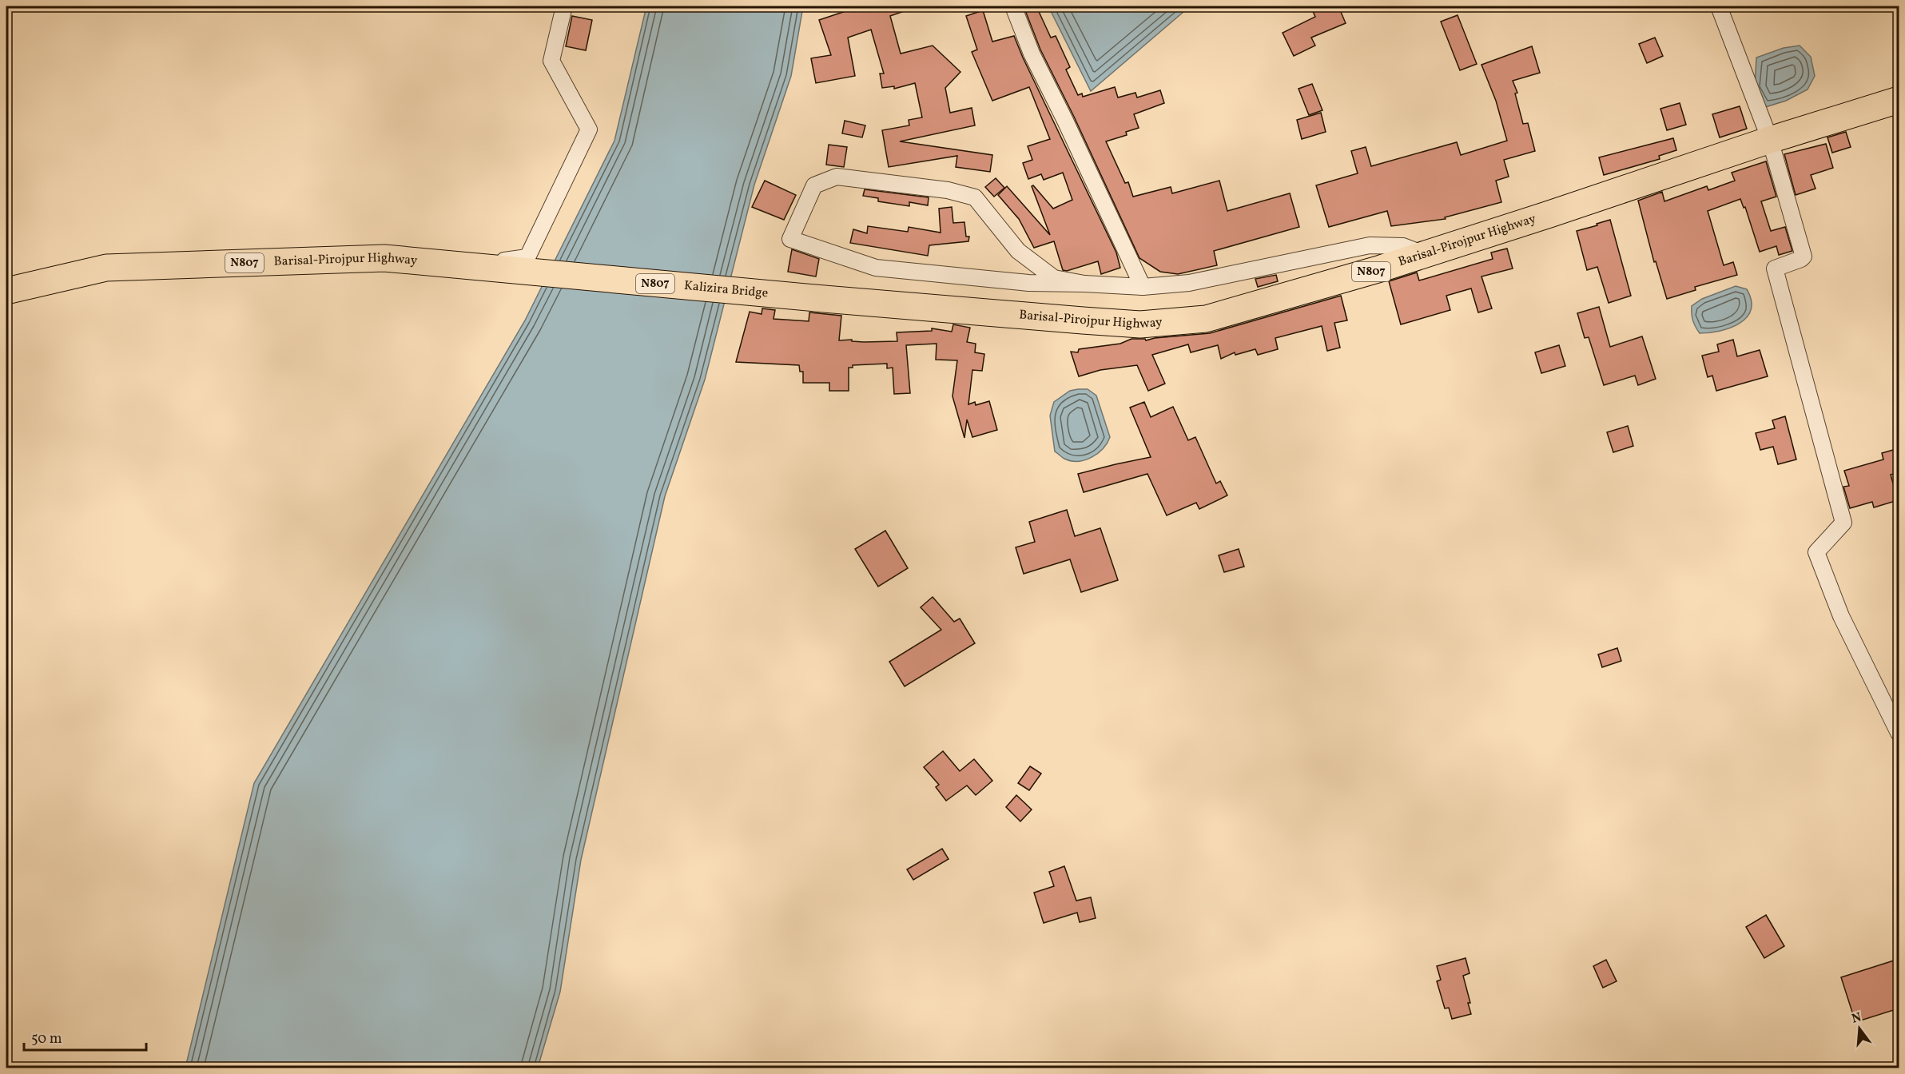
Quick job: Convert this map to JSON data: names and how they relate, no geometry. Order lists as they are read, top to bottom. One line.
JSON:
{"streets":{"highway":["Barisal-Pirojpur Highway","N807","Kalizira Bridge"]},"crossings":[["Barisal-Pirojpur Highway","Kalizira Bridge"]],"scale_bar":"50 m","north":"top"}
